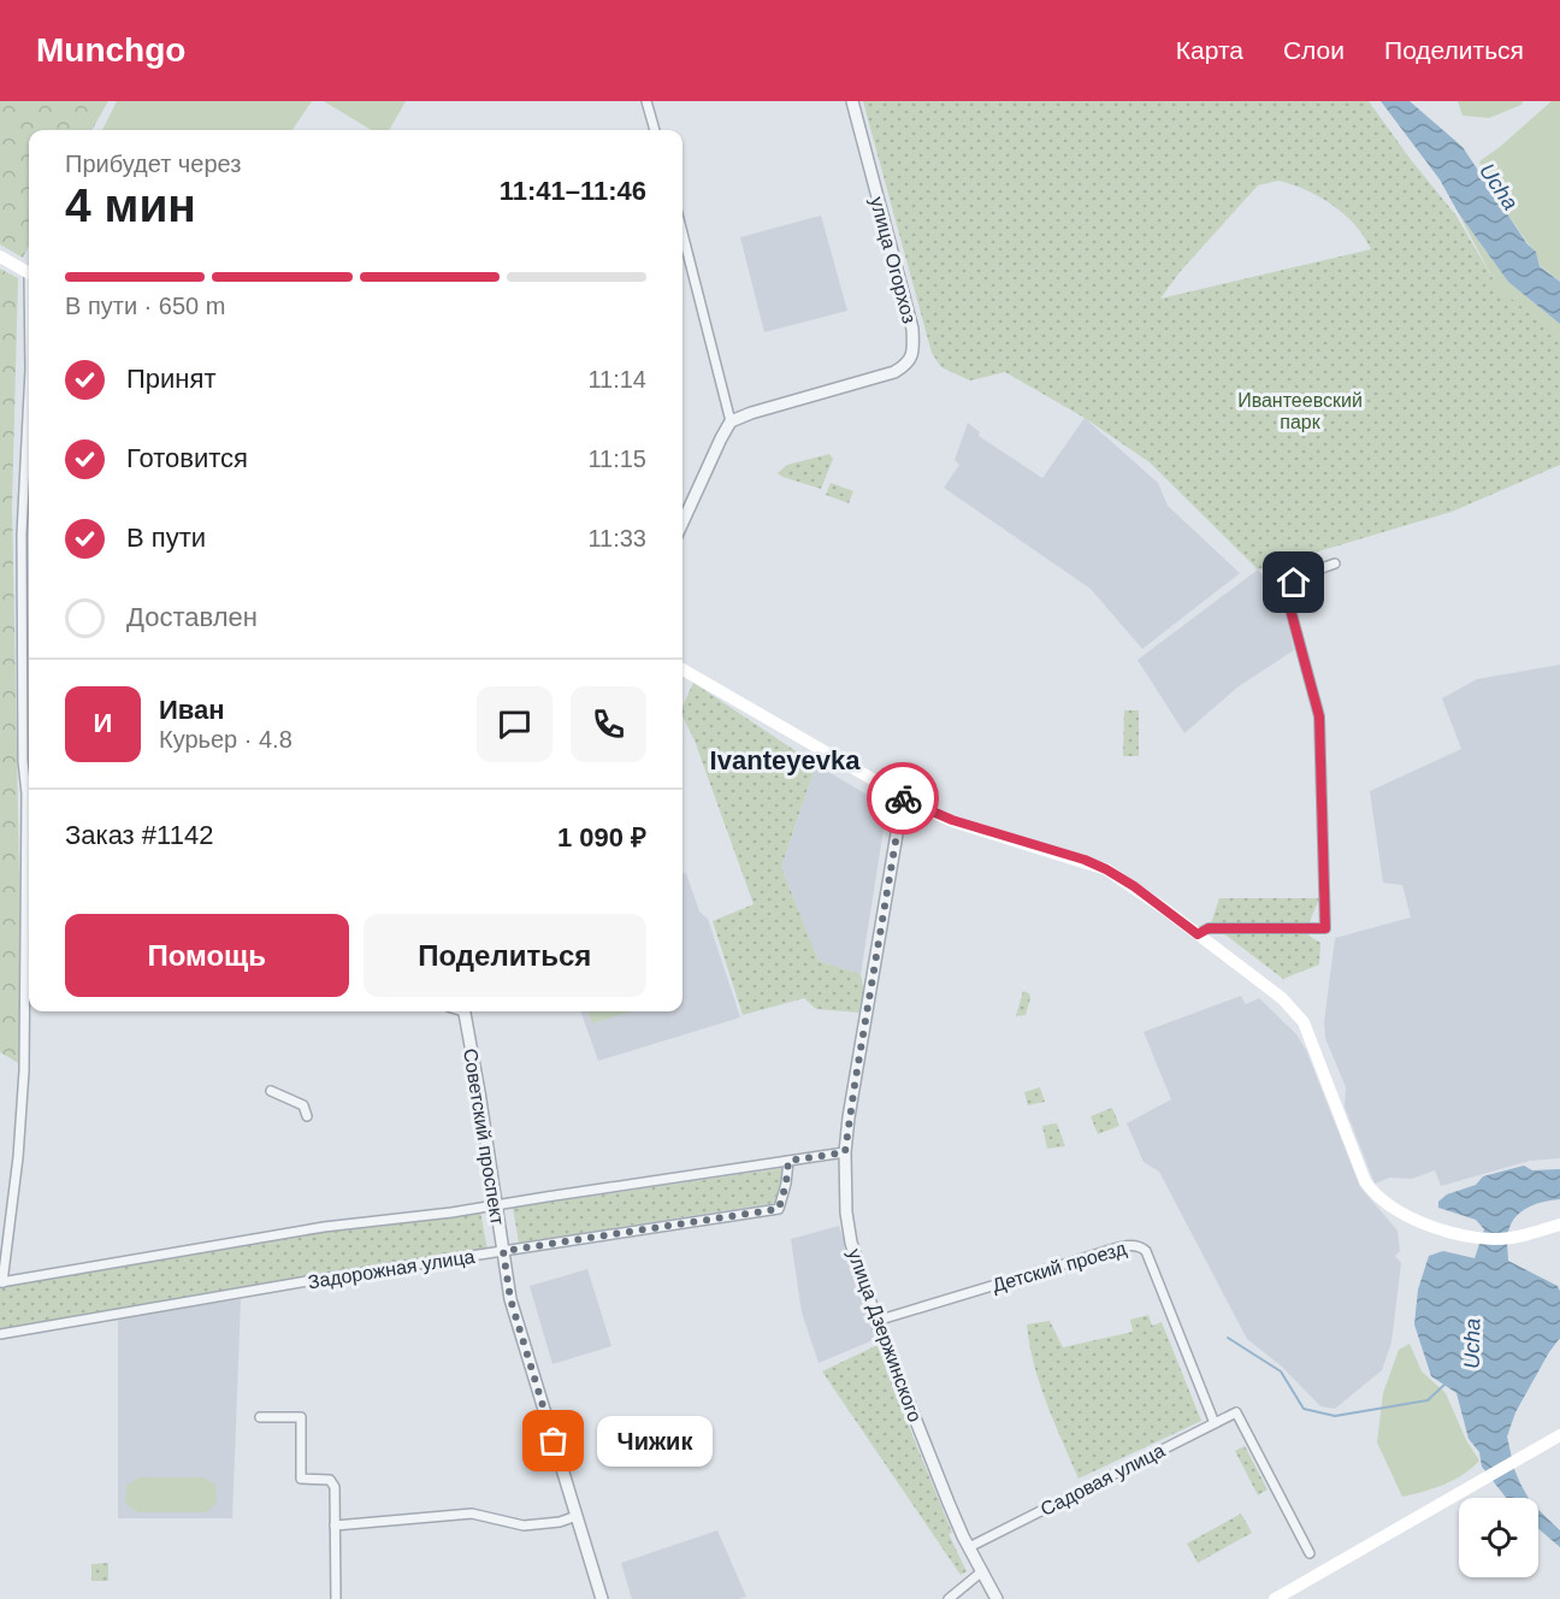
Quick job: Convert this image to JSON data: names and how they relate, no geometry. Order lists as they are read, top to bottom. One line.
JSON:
{"streets":{"street":["улица Огорхоз","Советский проспект","Детский проезд","Задорожная улица","улица Дзержинского","Садовая улица"]},"crossings":[["Советский проспект","Задорожная улица"],["Детский проезд","улица Дзержинского"],["Детский проезд","Садовая улица"],["улица Дзержинского","Садовая улица"]],"districts":["Ivanteyevka"],"water":["Ucha"],"parks":["Ивантеевский парк"],"places":["Чижик"],"page":{"header":"Munchgo","nav":["Карта","Слои","Поделиться"],"heading":["4 мин","Прибудет через","11:41–11:46"],"panel":["Иван","Курьер · 4.8","Заказ #1142","1 090 ₽"],"bar":"В пути · 650 m","list":[["Принят","11:14"],["Готовится","11:15"],["В пути","11:33"],"Доставлен"],"round":"И","buttons":["Помощь","Поделиться"],"bubble":"Чижик"}}
